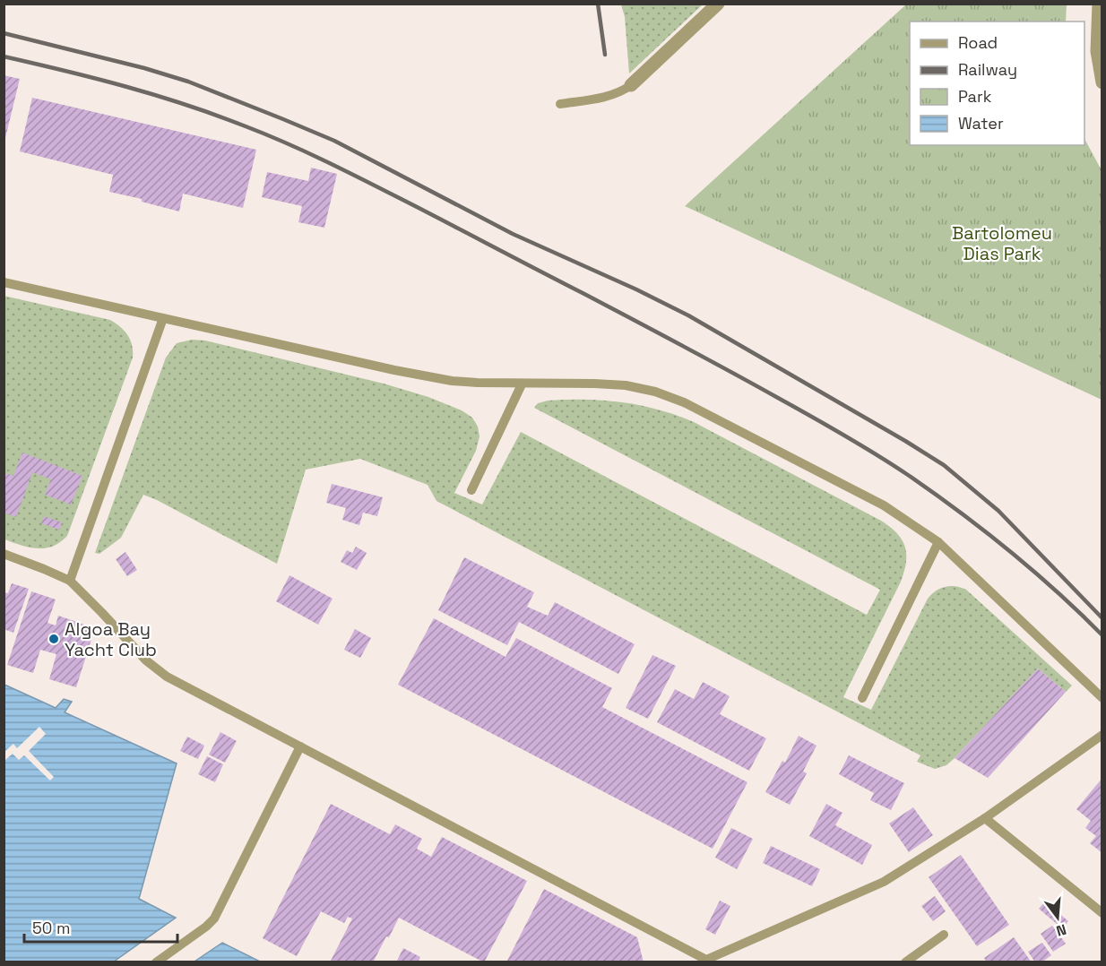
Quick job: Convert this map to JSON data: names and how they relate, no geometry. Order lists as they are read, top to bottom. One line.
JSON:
{"parks":["Bartolomeu Dias Park"],"places":["Algoa Bay Yacht Club"],"legend":["Road","Railway","Park","Water"],"scale_bar":"50 m","north":"bottom"}
